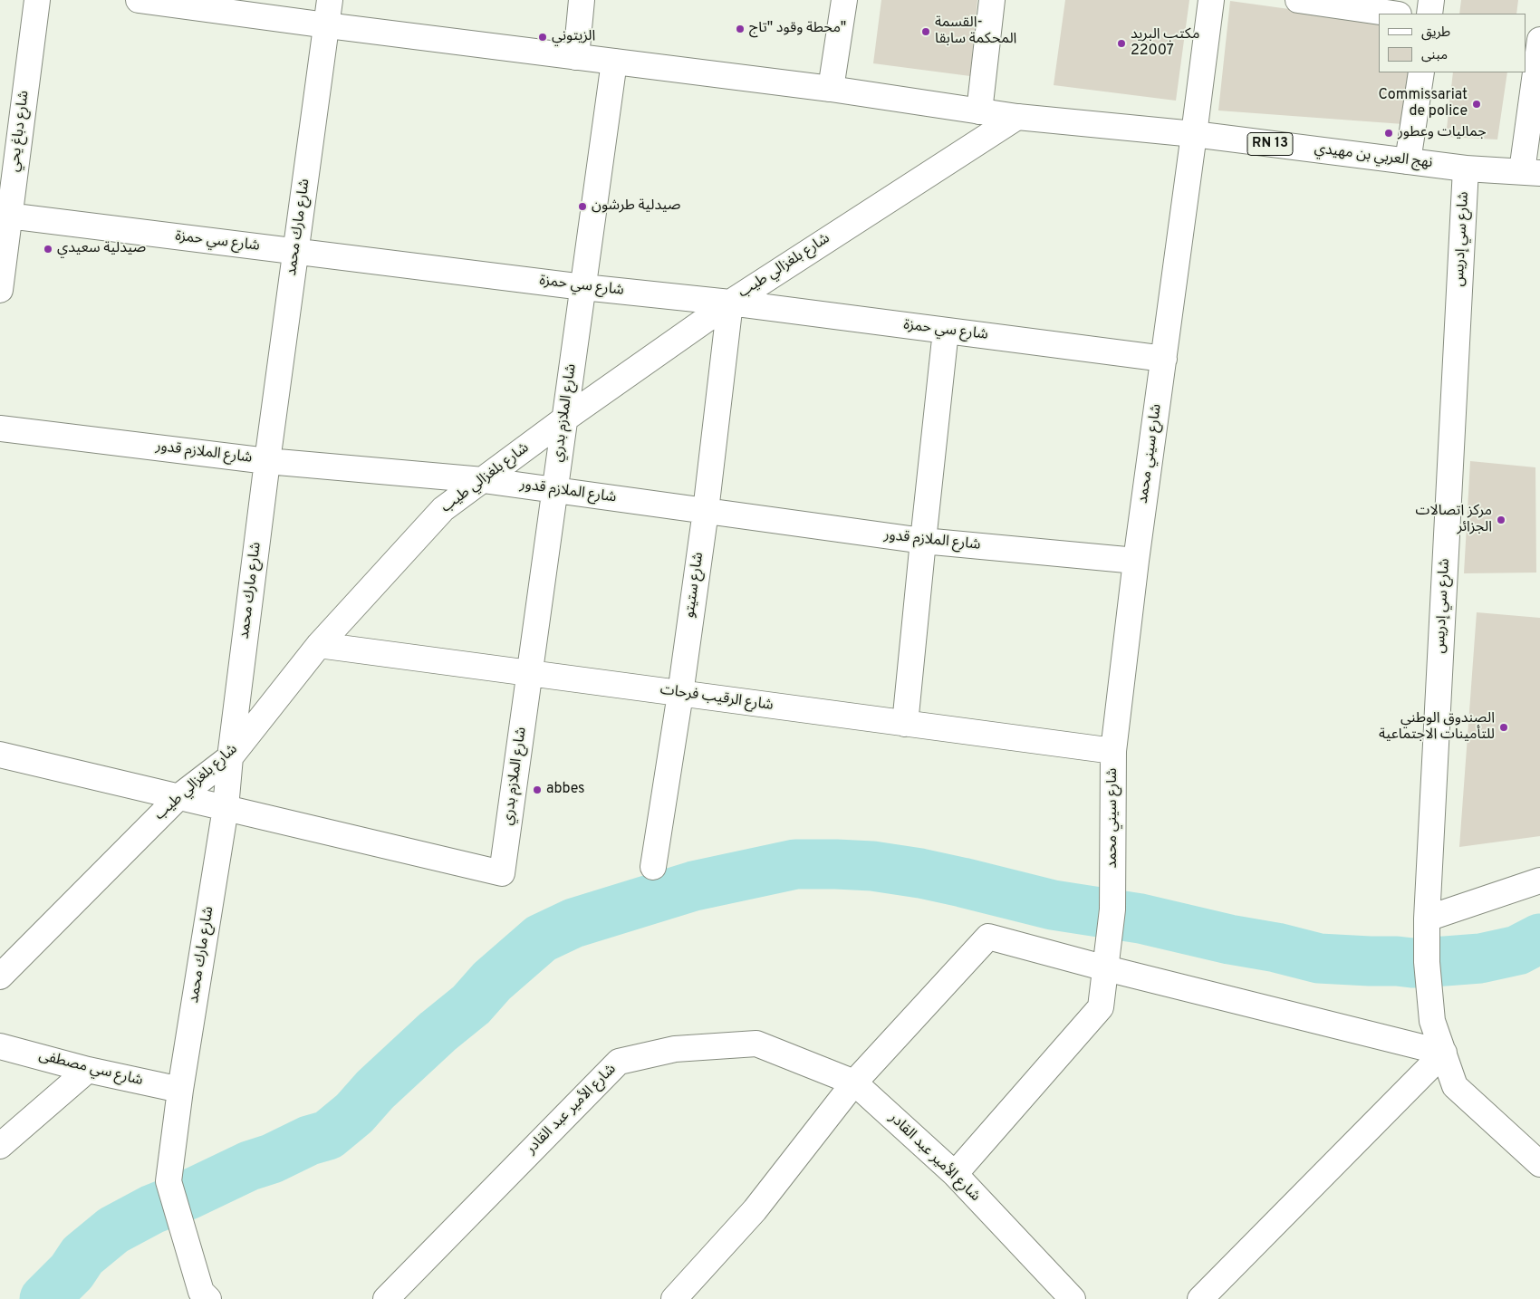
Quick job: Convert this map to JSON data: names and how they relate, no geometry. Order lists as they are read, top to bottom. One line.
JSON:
{"streets":{"street":["شارع دباغ يحي","RN 13","نهج العربي بن مهيدي","شارع مارك محمد","شارع سي إدريس","شارع سي حمزة","شارع بلغزالي طيب","شارع الملازم بدري","شارع الملازم قدور","شارع سيني محمد","شارع ستيتو","شارع الرقيب فرحات","شارع سي مصطفى","شارع الأمير عبد القادر"]},"crossings":[["شارع دباغ يحي","شارع سي حمزة"],["RN 13","نهج العربي بن مهيدي"],["RN 13","شارع مارك محمد"],["RN 13","شارع بلغزالي طيب"],["RN 13","شارع الملازم بدري"],["نهج العربي بن مهيدي","شارع سي إدريس"],["نهج العربي بن مهيدي","شارع بلغزالي طيب"],["نهج العربي بن مهيدي","شارع سيني محمد"],["شارع مارك محمد","شارع سي حمزة"],["شارع مارك محمد","شارع بلغزالي طيب"],["شارع مارك محمد","شارع الملازم بدري"],["شارع مارك محمد","شارع الملازم قدور"],["شارع مارك محمد","شارع سي مصطفى"],["شارع سي حمزة","شارع بلغزالي طيب"],["شارع سي حمزة","شارع الملازم بدري"],["شارع سي حمزة","شارع سيني محمد"],["شارع سي حمزة","شارع ستيتو"],["شارع بلغزالي طيب","شارع الملازم بدري"],["شارع بلغزالي طيب","شارع الملازم قدور"],["شارع بلغزالي طيب","شارع ستيتو"],["شارع بلغزالي طيب","شارع الرقيب فرحات"],["شارع الملازم بدري","شارع الملازم قدور"],["شارع الملازم بدري","شارع الرقيب فرحات"],["شارع الملازم قدور","شارع سيني محمد"],["شارع الملازم قدور","شارع ستيتو"],["شارع سيني محمد","شارع الرقيب فرحات"],["شارع سيني محمد","شارع الأمير عبد القادر"],["شارع ستيتو","شارع الرقيب فرحات"]],"places":["محطة وقود \"تاج\"","القسمة- المحكمة سابقا","الزيتوني","مكتب البريد 22007","Commissariat de police","جماليات وعطور","صيدلية طرشون","صيدلية سعيدي","مركز اتصالات الجزائر","الصندوق الوطني للتأمينات الاجتماعية","abbes"],"legend":["طريق","مبنى"]}
